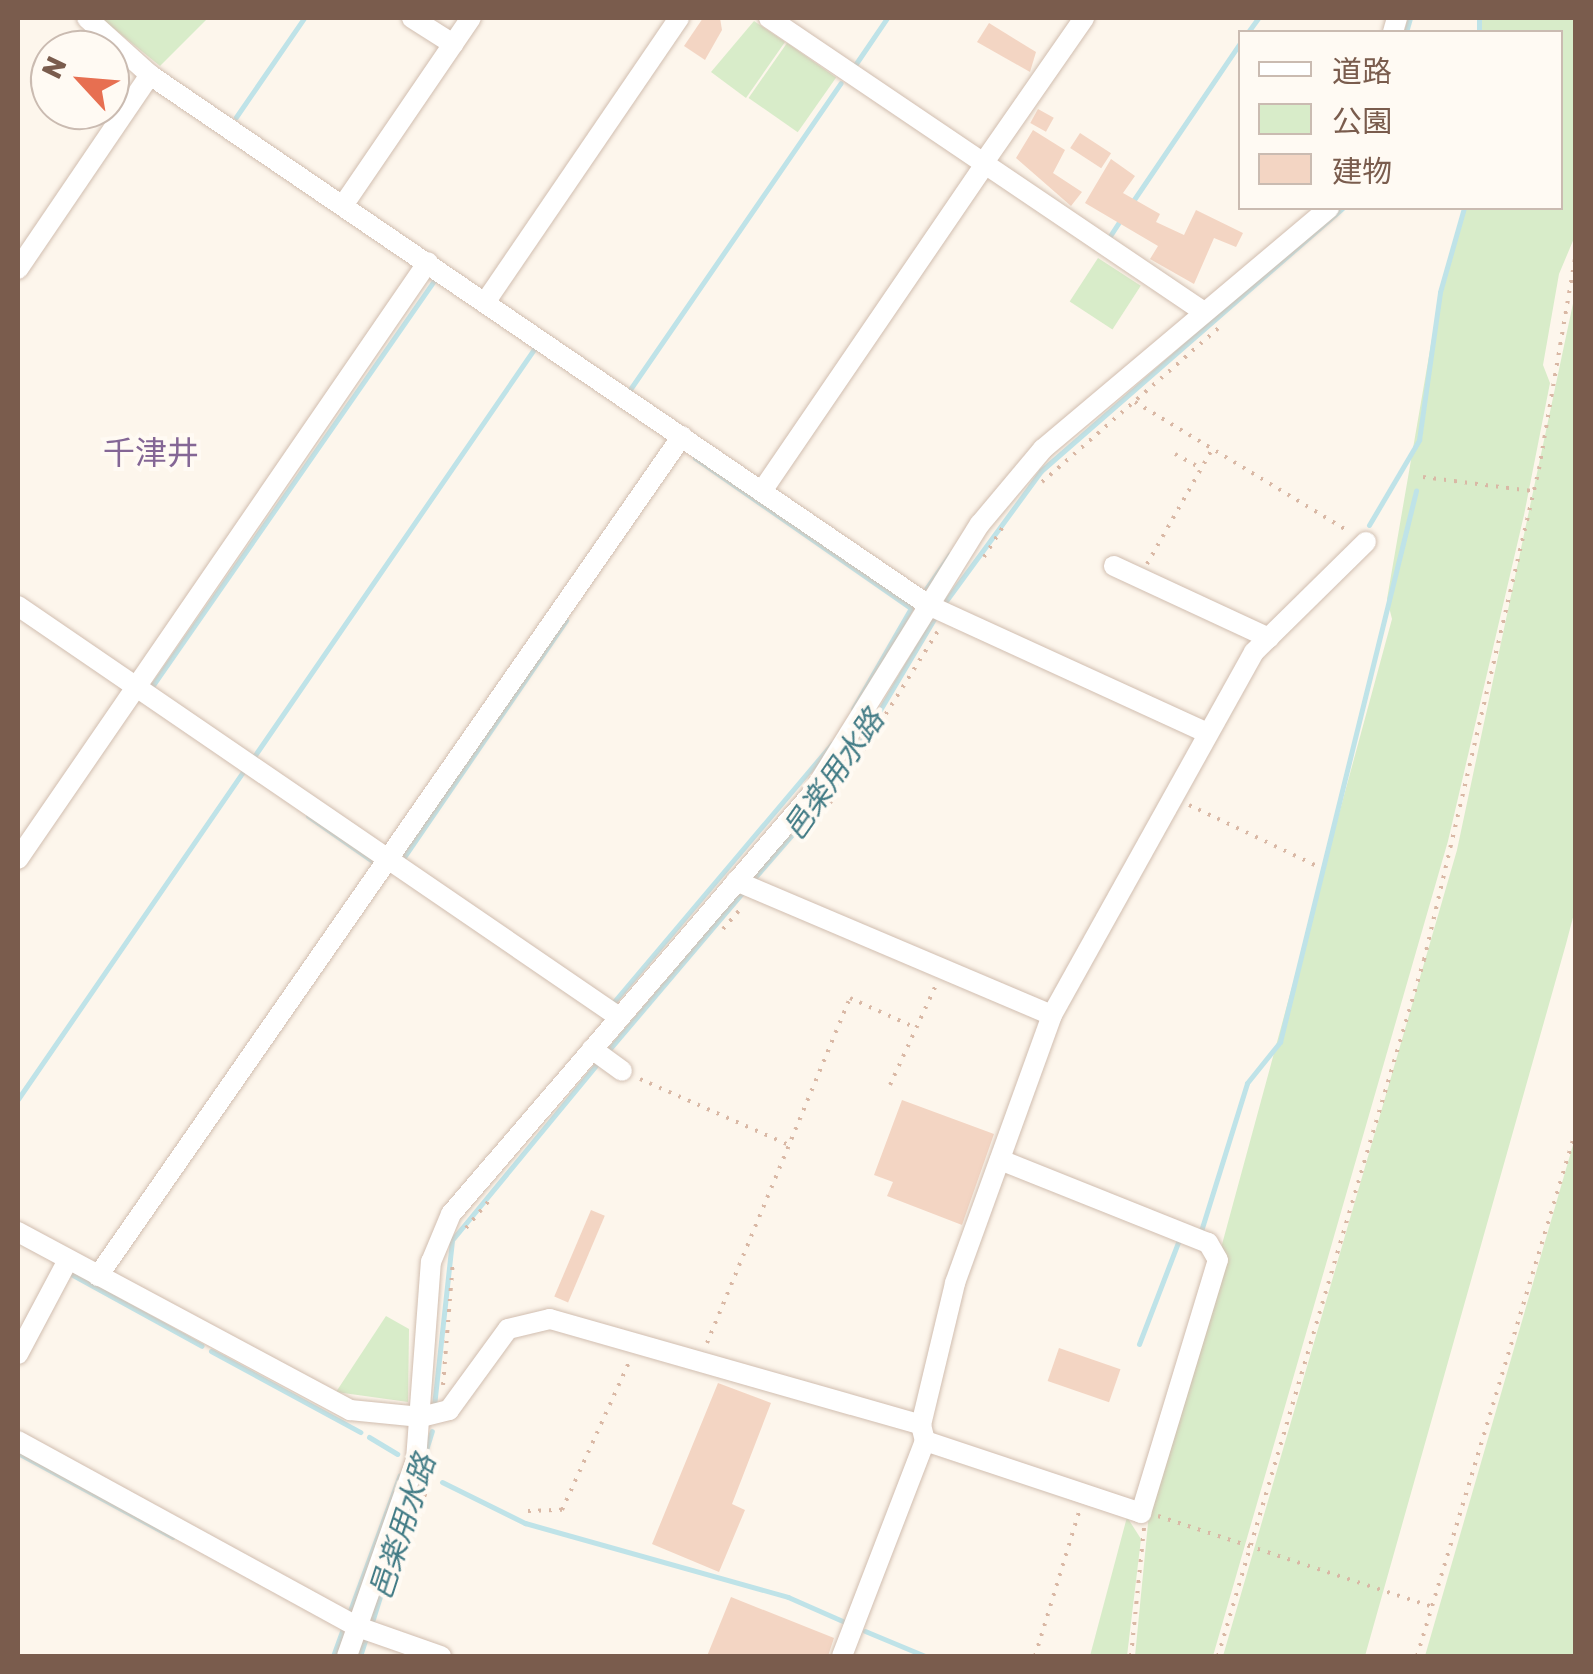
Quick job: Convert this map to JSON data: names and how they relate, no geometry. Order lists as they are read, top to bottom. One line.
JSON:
{"districts":["千津井"],"water":["邑楽用水路"],"legend":["道路","公園","建物"],"north":"top left"}
